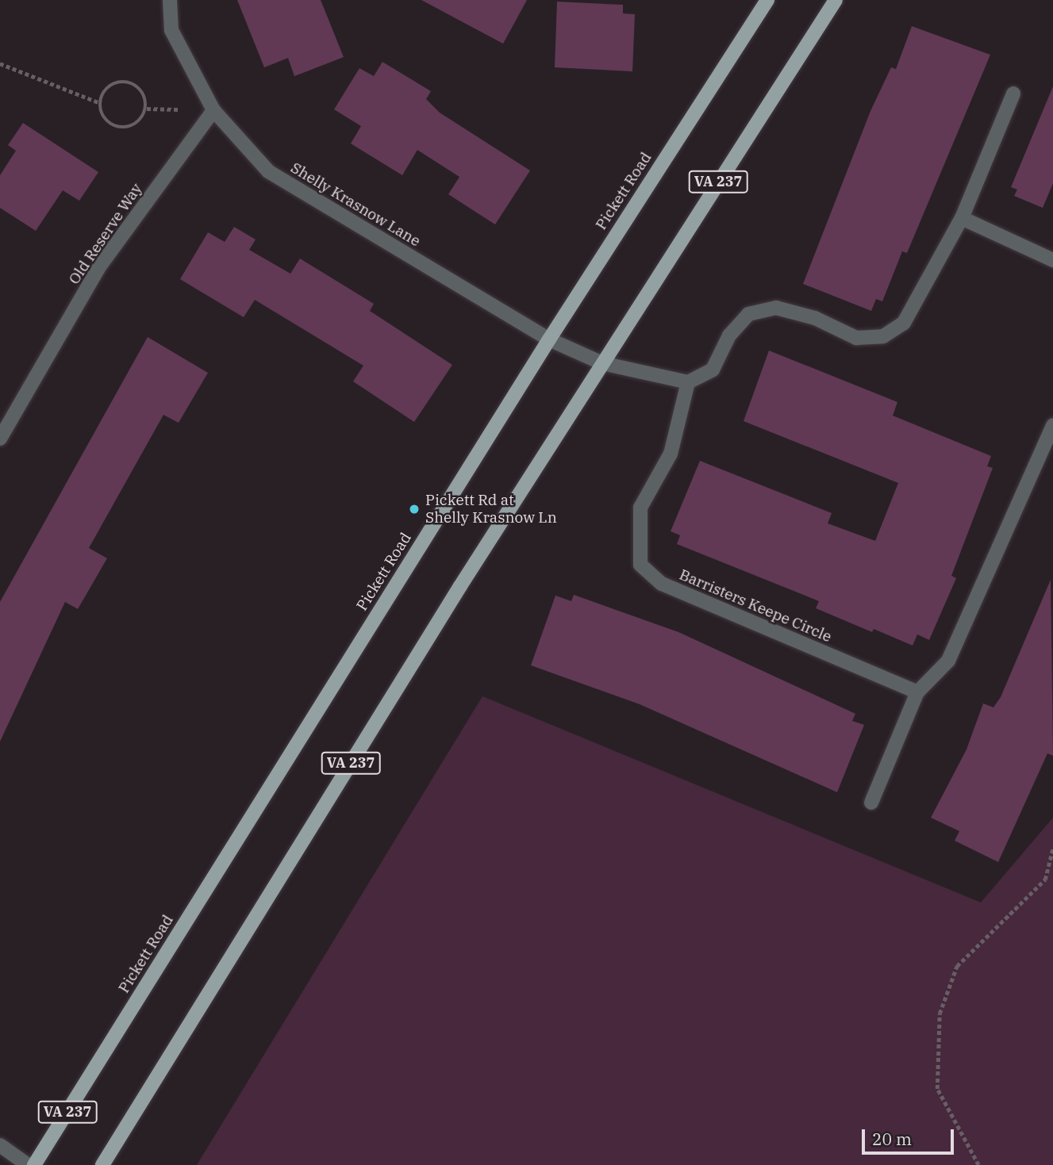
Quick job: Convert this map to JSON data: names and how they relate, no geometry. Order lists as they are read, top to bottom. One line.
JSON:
{"streets":{"main road":["VA 237","Pickett Road"],"street":["Shelly Krasnow Lane","Old Reserve Way","Barristers Keepe Circle"]},"crossings":[["VA 237","Shelly Krasnow Lane"],["Pickett Road","Shelly Krasnow Lane"],["Shelly Krasnow Lane","Old Reserve Way"]],"places":["Pickett Rd at Shelly Krasnow Ln"],"scale_bar":"20 m"}
